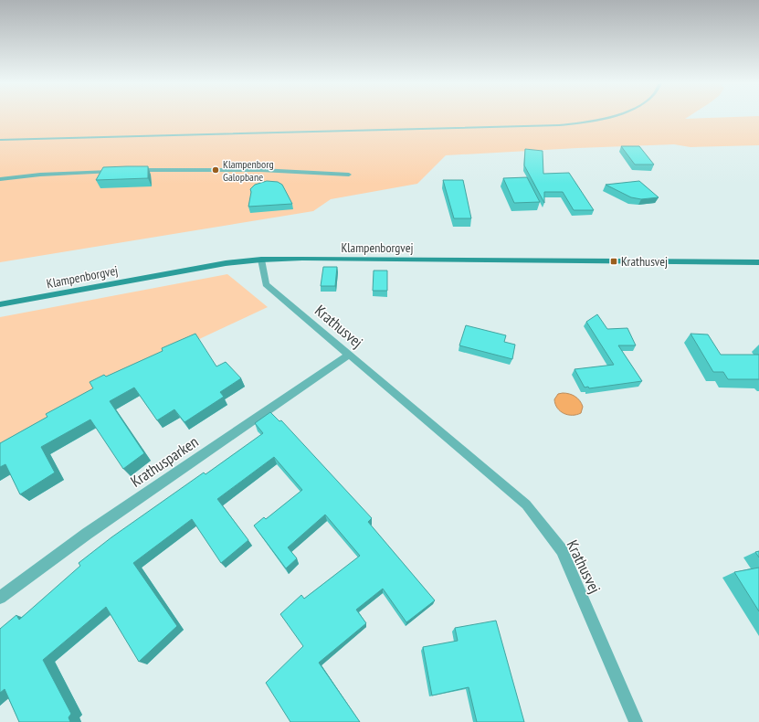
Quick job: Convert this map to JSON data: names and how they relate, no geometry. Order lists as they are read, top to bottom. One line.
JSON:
{"streets":{"street":["Klampenborgvej","Krathusvej","Krathusparken"]},"crossings":[["Klampenborgvej","Krathusvej"],["Krathusvej","Krathusparken"]],"places":{"other":["Klampenborg Galopbane"],"transit":["Krathusvej"]}}
